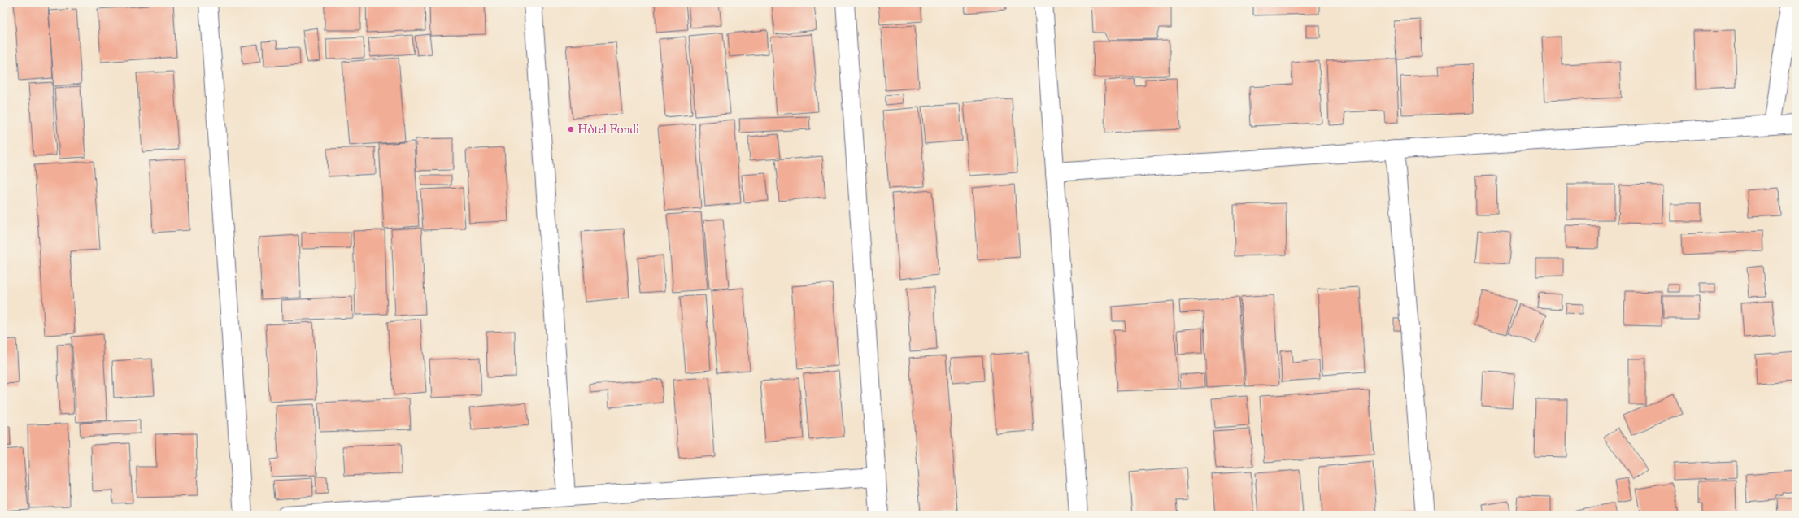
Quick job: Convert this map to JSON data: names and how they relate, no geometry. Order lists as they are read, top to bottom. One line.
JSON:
{"places":["Hôtel Fondi"]}
